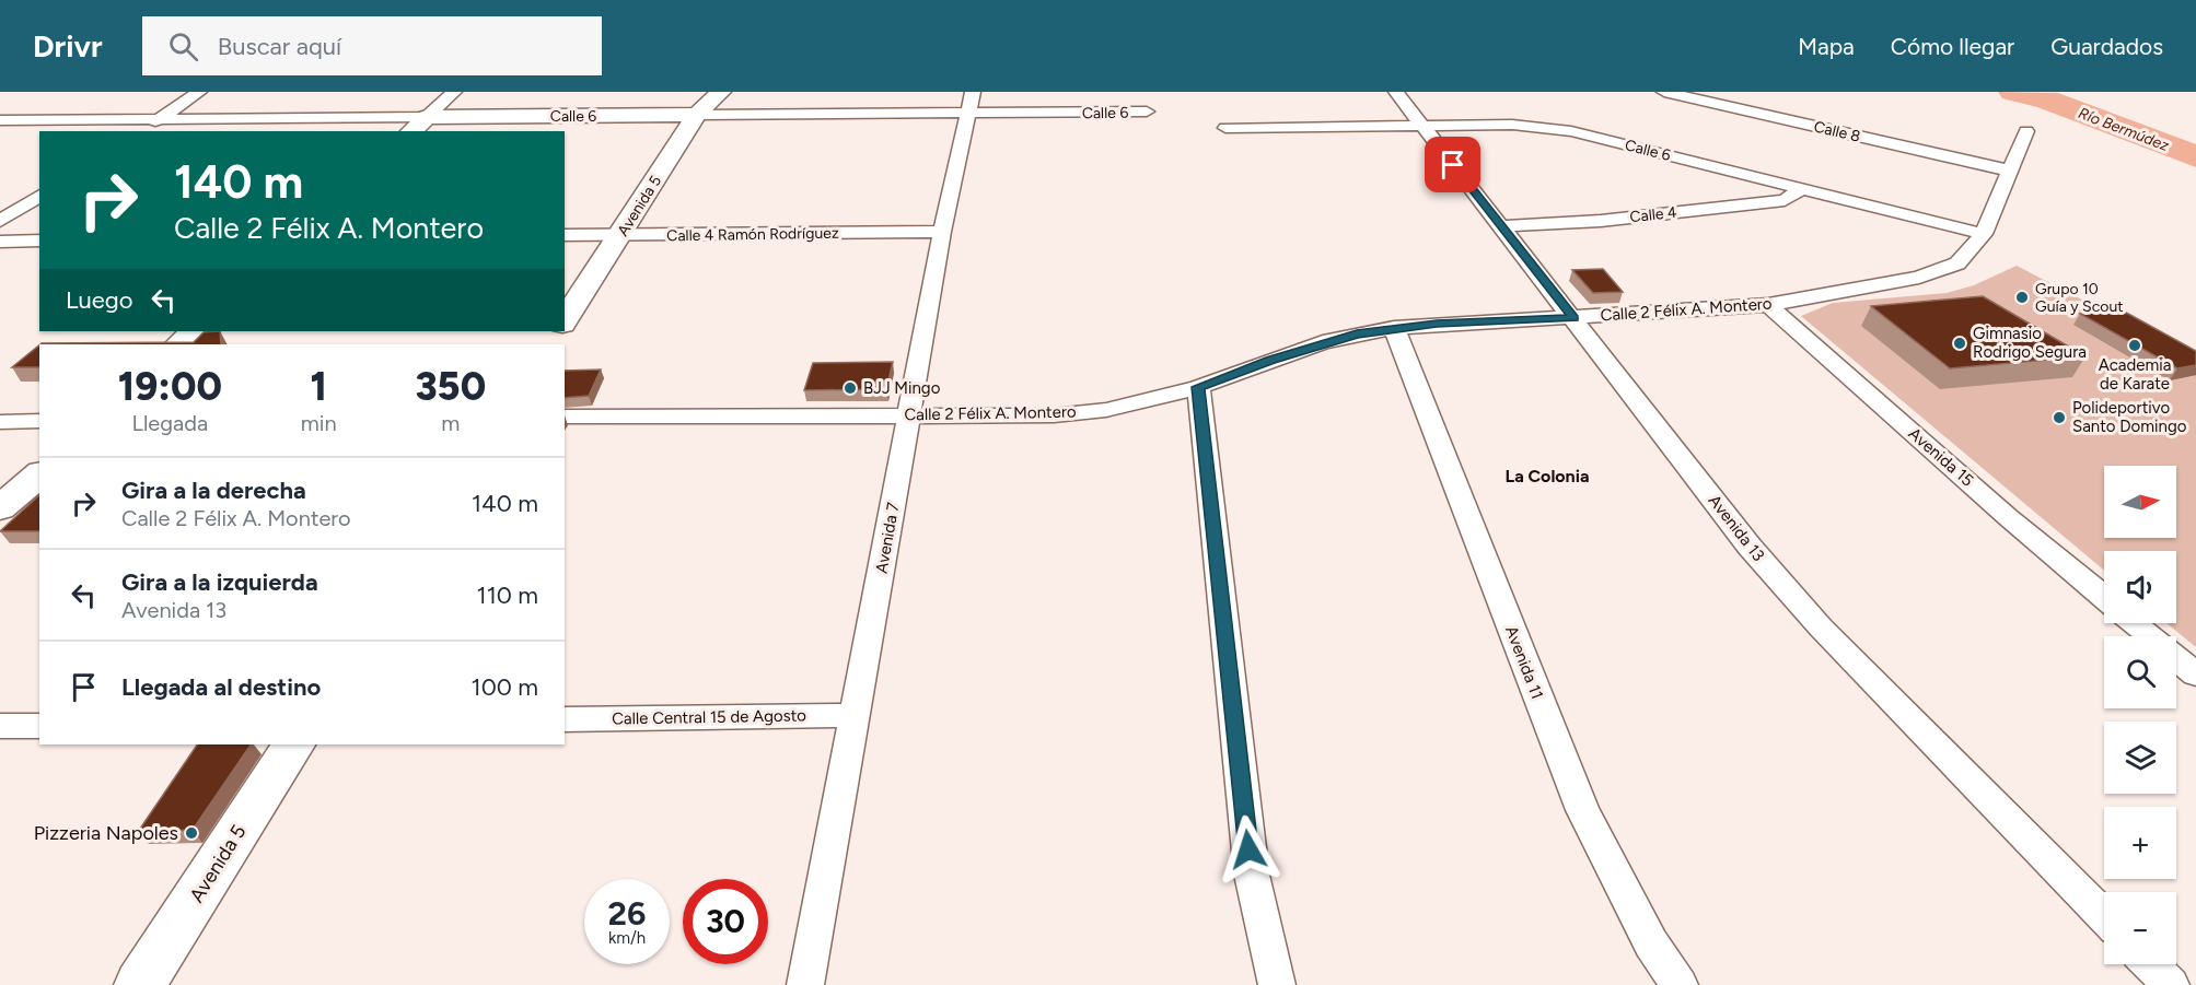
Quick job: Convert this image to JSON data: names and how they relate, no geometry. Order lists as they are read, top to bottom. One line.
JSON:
{"streets":{"main road":["Calle 6","Avenida 5"],"street":["Calle 8","Calle 4","Calle 4 Ramón Rodríguez","Calle 2 Félix A. Montero","Avenida 15","Avenida 13","Avenida 7","Avenida 11","Calle Central 15 de Agosto"]},"crossings":[["Calle 6","Avenida 5"],["Calle 6","Calle 4"],["Calle 6","Calle 2 Félix A. Montero"],["Calle 6","Avenida 13"],["Calle 6","Avenida 7"],["Calle 8","Calle 2 Félix A. Montero"],["Avenida 5","Calle 4 Ramón Rodríguez"],["Calle 4","Avenida 13"],["Calle 4 Ramón Rodríguez","Avenida 7"],["Calle 2 Félix A. Montero","Avenida 15"],["Calle 2 Félix A. Montero","Avenida 13"],["Calle 2 Félix A. Montero","Avenida 7"],["Calle 2 Félix A. Montero","Avenida 11"],["Avenida 7","Calle Central 15 de Agosto"]],"districts":["La Colonia"],"water":["Río Bermúdez"],"places":["Grupo 10 Guía y Scout","Gimnasio Rodrigo Segura","Academia de Karate","BJJ Mingo","Polideportivo Santo Domingo","Pizzeria Napoles"],"north":"right","page":{"header":"Drivr","search":"Buscar aquí","nav":["Mapa","Cómo llegar","Guardados"],"turn":["140 m","Calle 2 Félix A. Montero"],"then":"Luego","eta":["19:00","Llegada","1","min","350","m"],"list":[{"name":"Gira a la derecha","note":"Calle 2 Félix A. Montero","value":"140 m"},{"name":"Gira a la izquierda","note":"Avenida 13","value":"110 m"},{"name":"Llegada al destino","value":"100 m"}],"map_buttons":["+","−"],"speed":"26 km/h","limit":"30"}}
